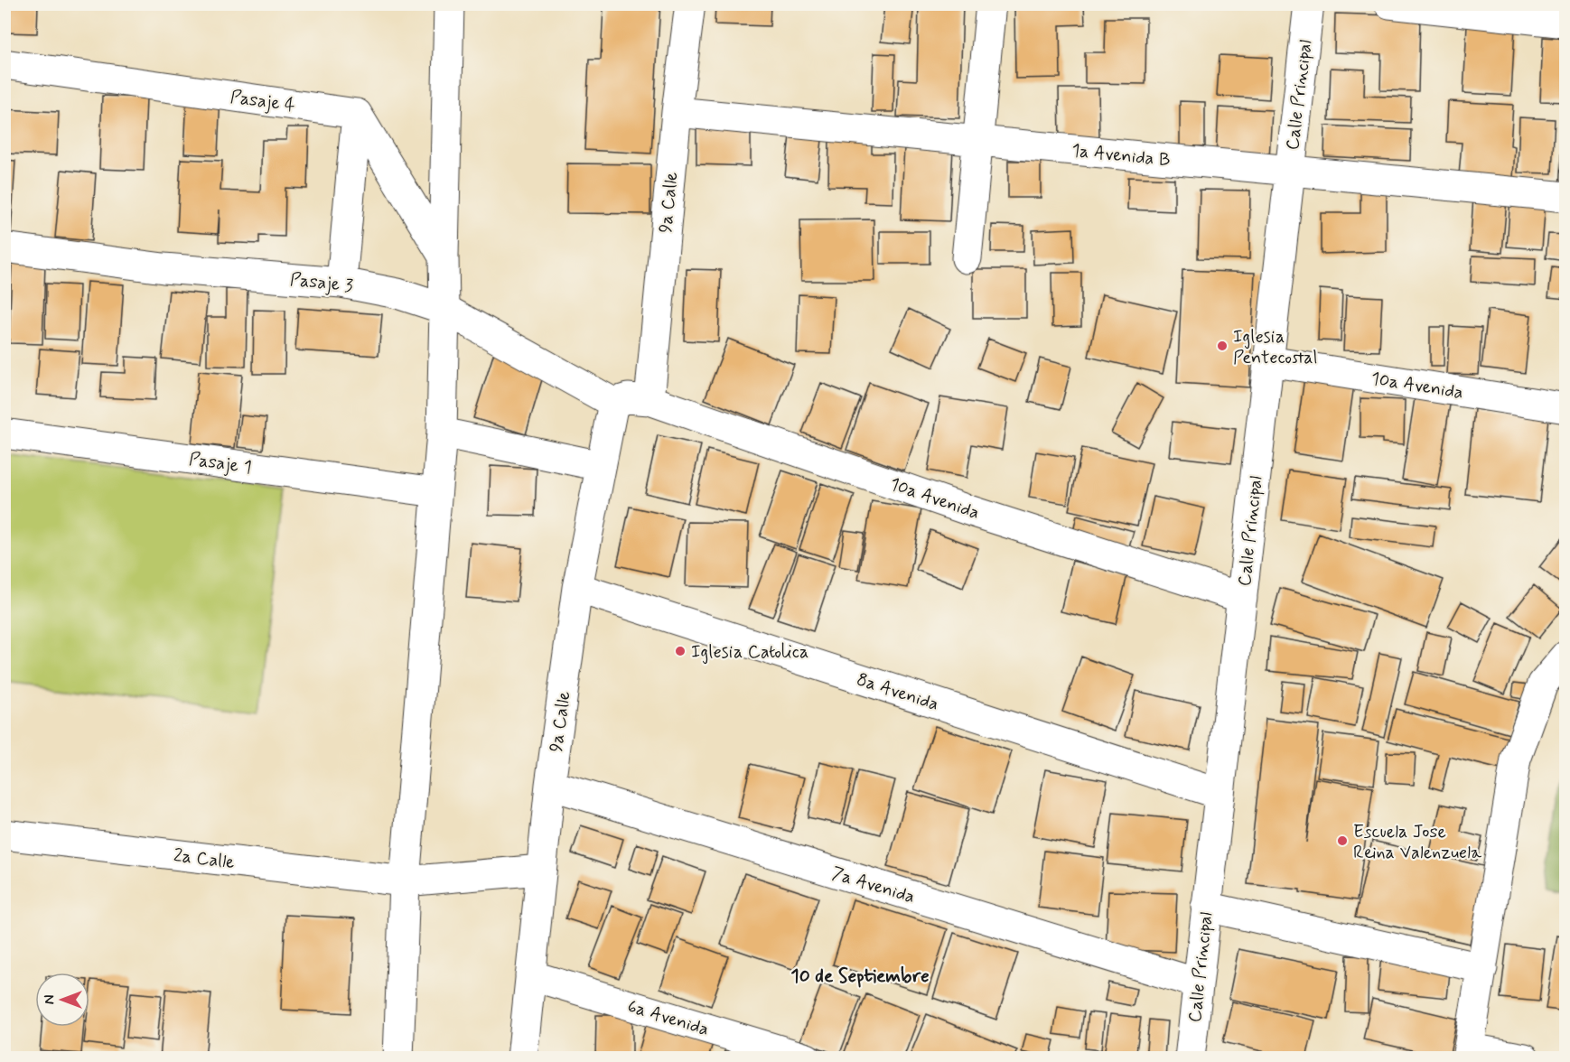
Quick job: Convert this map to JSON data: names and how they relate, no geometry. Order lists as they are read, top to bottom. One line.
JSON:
{"streets":{"street":["Calle Principal","Pasaje 4","1a Avenida B","9a Calle","Pasaje 3","10a Avenida","Pasaje 1","8a Avenida","2a Calle","7a Avenida","6a Avenida"]},"crossings":[["Calle Principal","1a Avenida B"],["Calle Principal","10a Avenida"],["Calle Principal","8a Avenida"],["Calle Principal","7a Avenida"],["1a Avenida B","9a Calle"],["9a Calle","Pasaje 3"],["9a Calle","10a Avenida"],["9a Calle","8a Avenida"],["9a Calle","2a Calle"],["9a Calle","7a Avenida"],["9a Calle","6a Avenida"],["Pasaje 3","10a Avenida"]],"districts":["10 de Septiembre"],"places":["Iglesia Pentecostal","Iglesia Catolica","Escuela Jose Reina Valenzuela"],"north":"left"}
